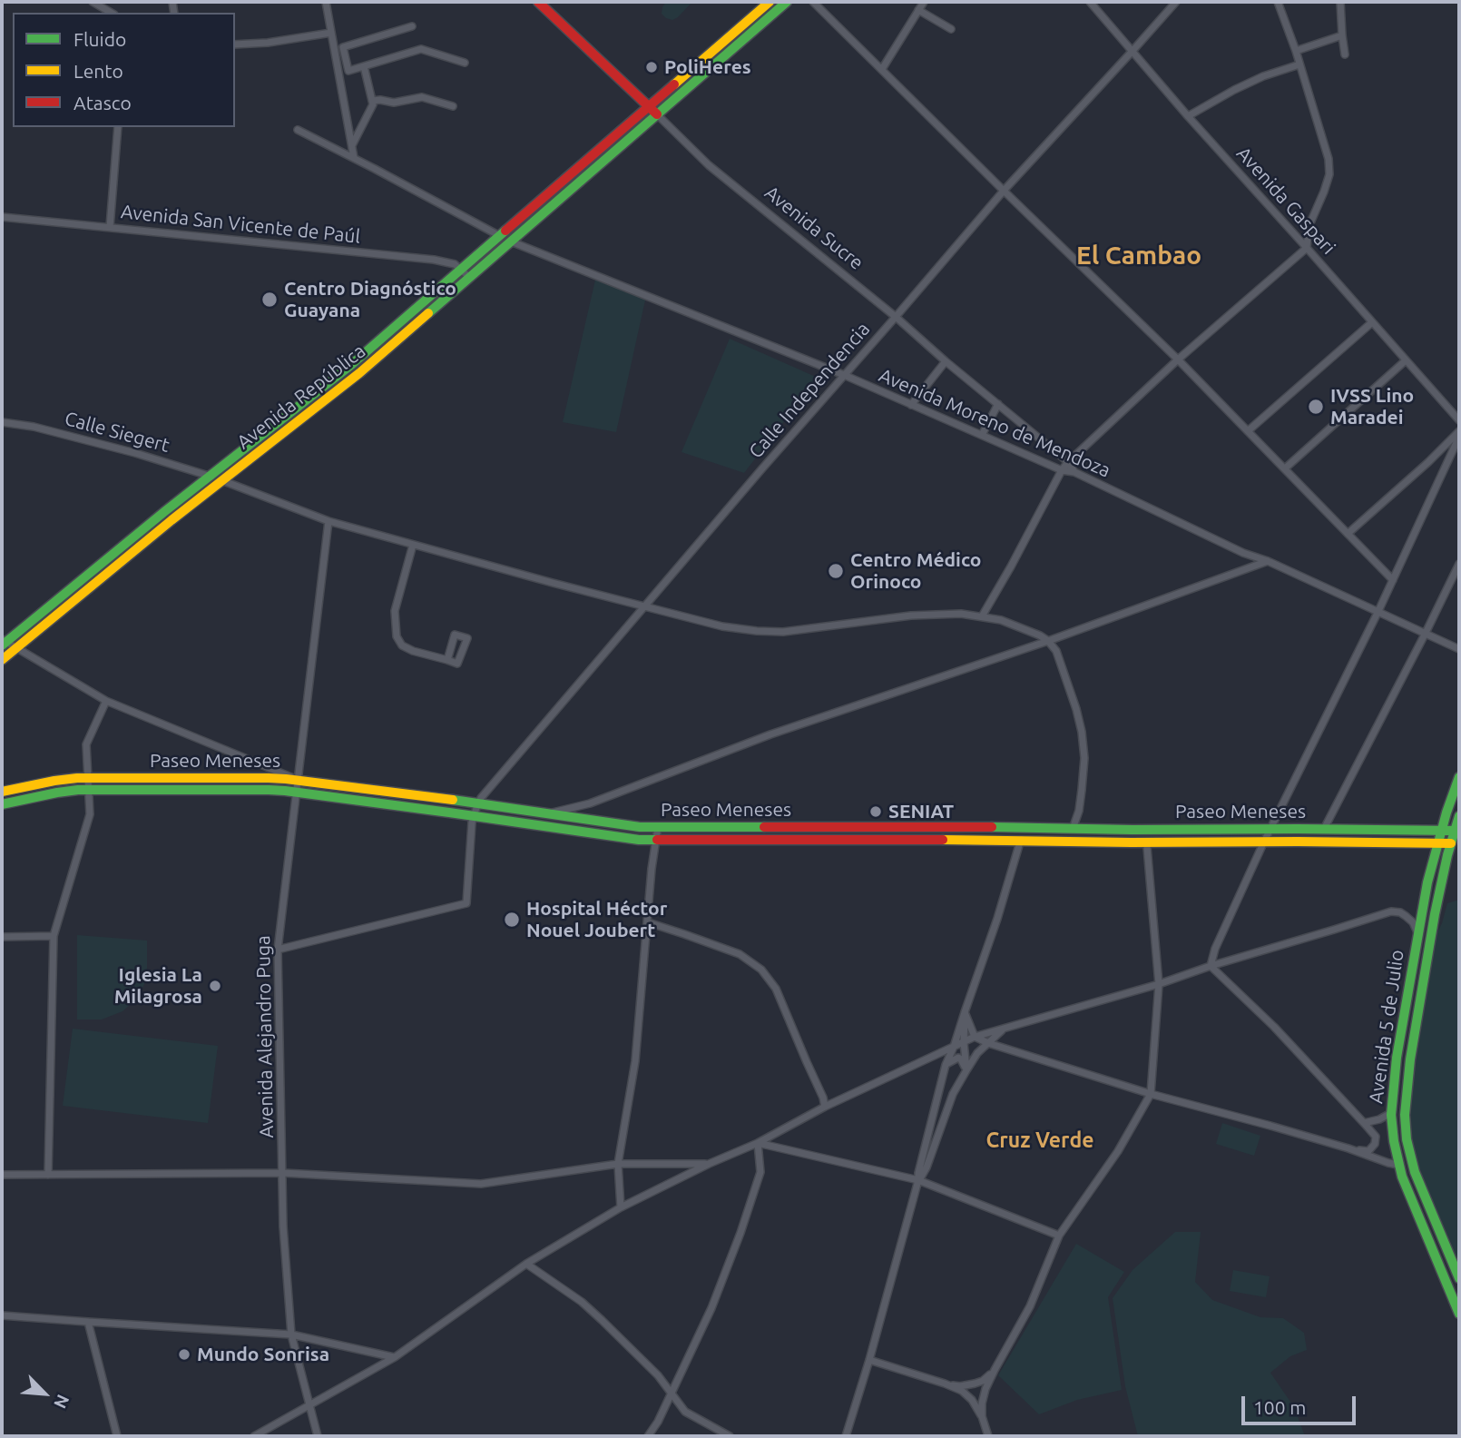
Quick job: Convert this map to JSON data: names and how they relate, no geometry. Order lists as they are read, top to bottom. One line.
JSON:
{"streets":{"street":["Avenida Gaspari","Avenida San Vicente de Paúl","Avenida Sucre","Calle Independencia","Avenida República","Avenida Moreno de Mendoza","Calle Siegert","Paseo Meneses","Avenida 5 de Julio","Avenida Alejandro Puga"]},"crossings":[["Avenida Gaspari","Calle Independencia"],["Avenida San Vicente de Paúl","Avenida República"],["Avenida Sucre","Calle Independencia"],["Avenida Sucre","Avenida República"],["Avenida Sucre","Avenida Moreno de Mendoza"],["Calle Independencia","Avenida Moreno de Mendoza"],["Calle Independencia","Calle Siegert"],["Calle Independencia","Paseo Meneses"],["Avenida República","Avenida Moreno de Mendoza"],["Avenida República","Calle Siegert"],["Calle Siegert","Avenida Alejandro Puga"],["Paseo Meneses","Avenida 5 de Julio"],["Paseo Meneses","Avenida Alejandro Puga"]],"districts":["El Cambao","Cruz Verde"],"places":["PoliHeres","Centro Diagnóstico Guayana","IVSS Lino Maradei","Centro Médico Orinoco","SENIAT","Hospital Héctor Nouel Joubert","Iglesia La Milagrosa","Mundo Sonrisa"],"legend":["Fluido","Lento","Atasco"],"scale_bar":"100 m","north":"bottom right"}
